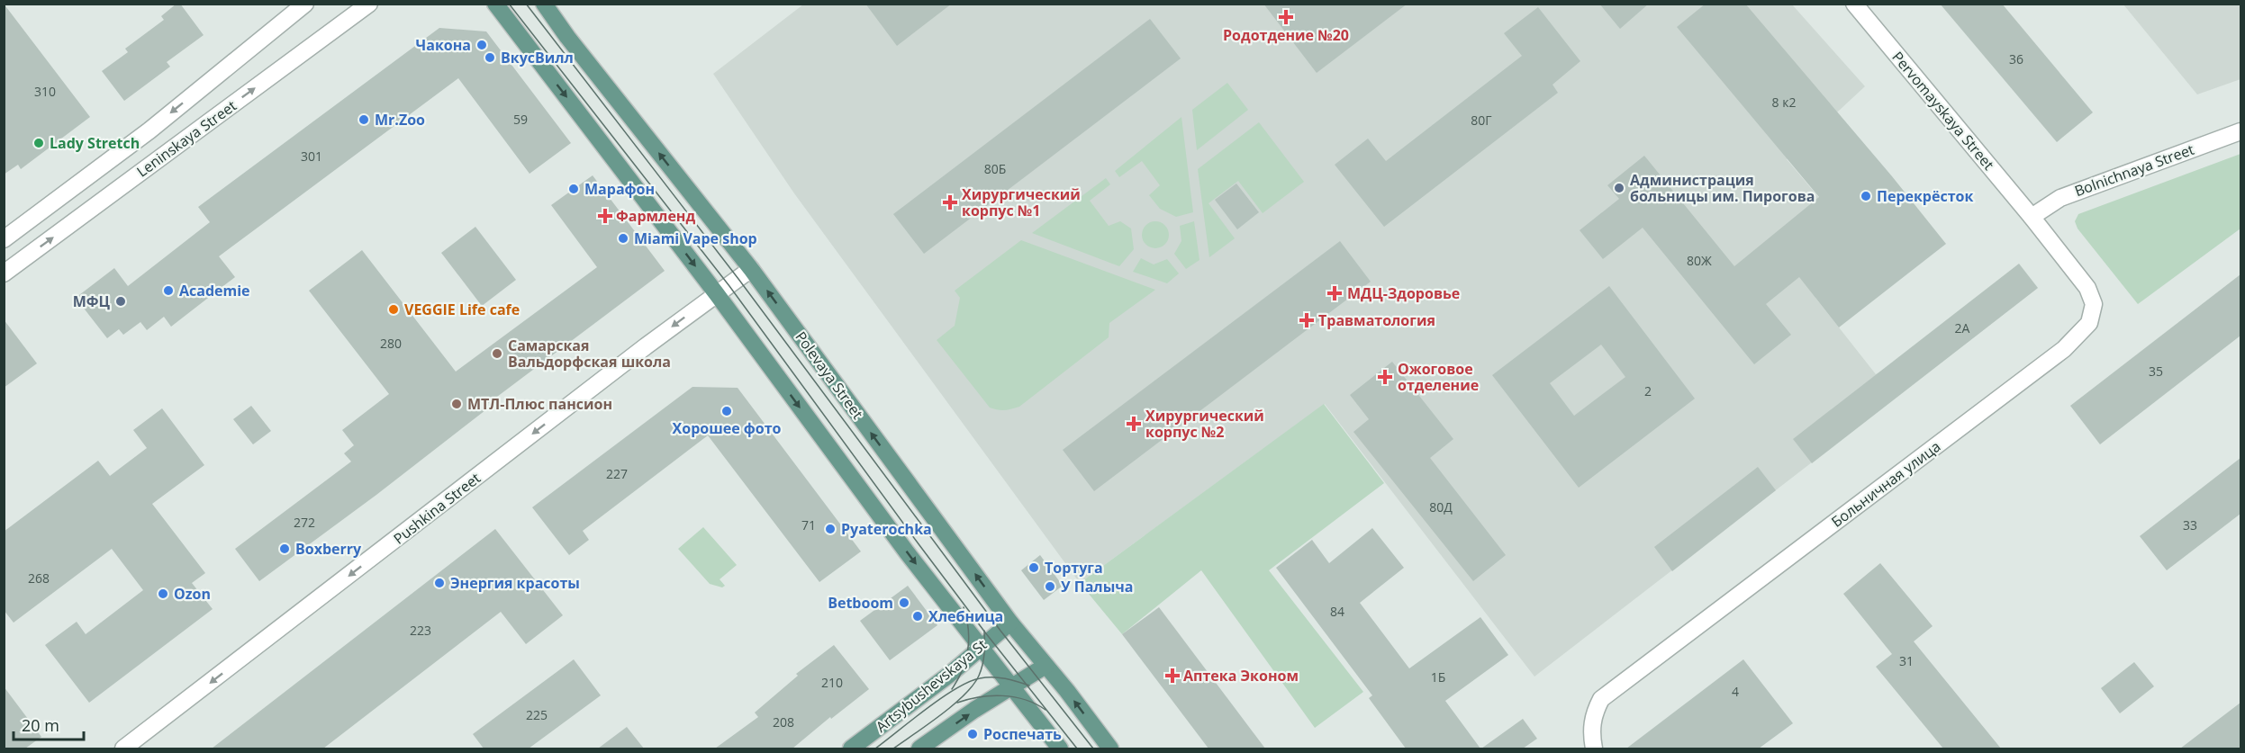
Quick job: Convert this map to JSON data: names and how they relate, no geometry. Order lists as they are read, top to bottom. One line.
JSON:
{"streets":{"main road":["Polevaya Street","Artsybushevskaya St"],"street":["Pervomayskaya Street","Leninskaya Street","Bolnichnaya Street","Больничная улица","Pushkina Street"]},"crossings":[["Pervomayskaya Street","Bolnichnaya Street"],["Pervomayskaya Street","Больничная улица"],["Bolnichnaya Street","Больничная улица"],["Polevaya Street","Pushkina Street"],["Polevaya Street","Artsybushevskaya St"]],"one_way":["Pushkina Street"],"places":{"health":["Родотдение №20","Хирургический корпус №1","Фармленд","МДЦ-Здоровье","Травматология","Ожоговое отделение","Хирургический корпус №2","Аптека Эконом"],"other":["Чакона","ВкусВилл","Mr.Zoo","Lady Stretch","Администрация больницы им. Пирогова","Марафон","Перекрёсток","Miami Vape shop","Academie","МФЦ","VEGGIE Life cafe","Самарская Вальдорфская школа","МТЛ-Плюс пансион","Хорошее фото","Pyaterochka","Boxberry","Тортуга","Энергия красоты","У Палыча","Ozon","Betboom","Хлебница","Роспечать"]},"house_numbers":["36","310","8 к2","59","80Г","301","80Б","80Ж","2А","280","35","2","227","80Д","272","71","33","268","84","223","31","1Б","210","4","225","208"],"scale_bar":"20 m"}
